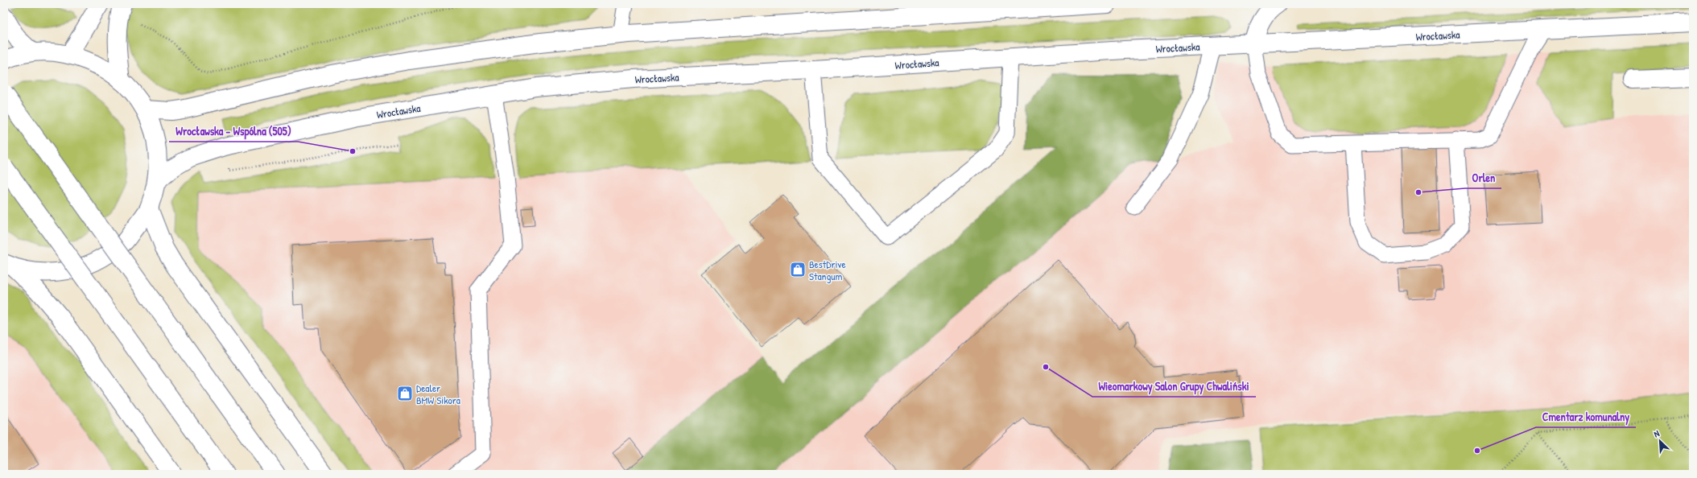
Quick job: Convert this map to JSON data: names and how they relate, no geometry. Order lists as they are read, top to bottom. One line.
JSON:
{"streets":{"main road":["Wrocławska"]},"places":{"other":["Wrocławska - Wspólna (505)","Orlen","Wieomarkowy Salon Grupy Chwaliński","Cmentarz komunalny"],"shop":["BestDrive Stangum","Dealer BMW Sikora"]},"north":"top left"}
